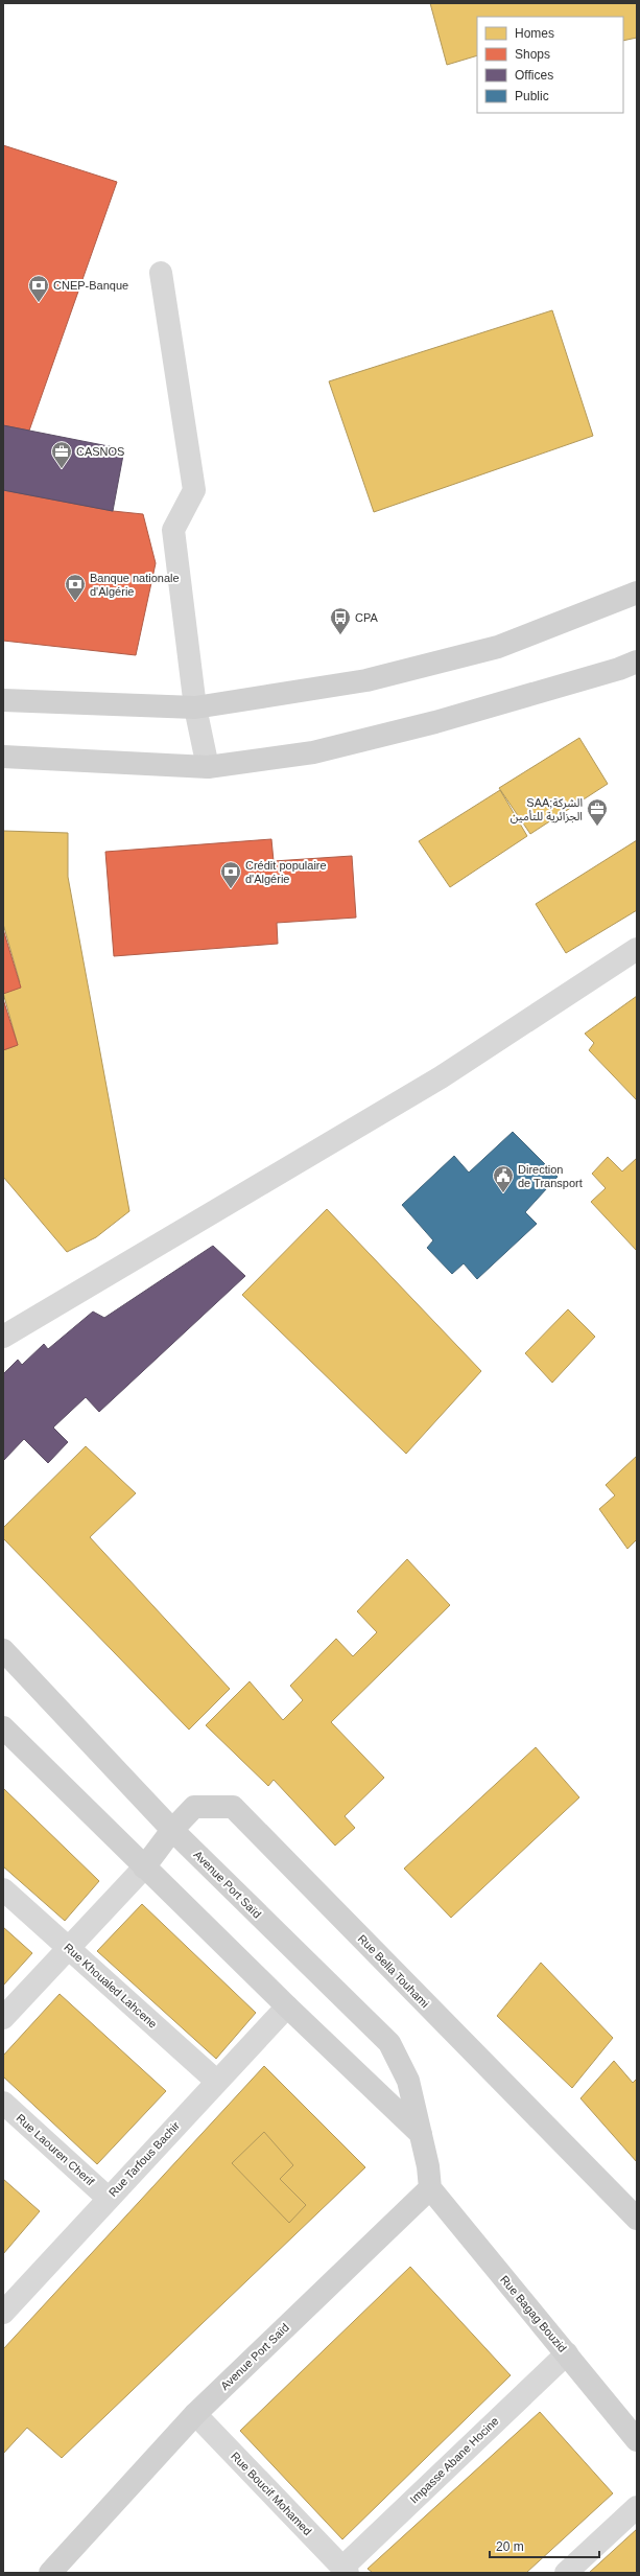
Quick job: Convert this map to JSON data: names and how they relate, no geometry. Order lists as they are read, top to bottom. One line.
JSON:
{"streets":{"main road":["Avenue Port Saïd","Rue Bella Touhami","Rue Bagag Bouzid"],"street":["Rue Khoualed Lahcene","Rue Laouren Cherif","Rue Tarfous Bachir","Impasse Abane Hocine","Rue Boucif Mohamed"]},"crossings":[["Avenue Port Saïd","Rue Bella Touhami"],["Avenue Port Saïd","Rue Bagag Bouzid"],["Avenue Port Saïd","Rue Boucif Mohamed"],["Rue Khoualed Lahcene","Rue Tarfous Bachir"],["Rue Laouren Cherif","Rue Tarfous Bachir"],["Rue Bagag Bouzid","Impasse Abane Hocine"],["Impasse Abane Hocine","Rue Boucif Mohamed"]],"places":{"bank":["CNEP-Banque","Banque nationale d'Algérie","Crédit populaire d'Algérie"],"office":["CASNOS","SAA;الشركة الجزائرية للتأمين"],"bus stop":["CPA"],"public building":["Direction de Transport"]},"legend":["Homes","Shops","Offices","Public"],"scale_bar":"20 m"}
